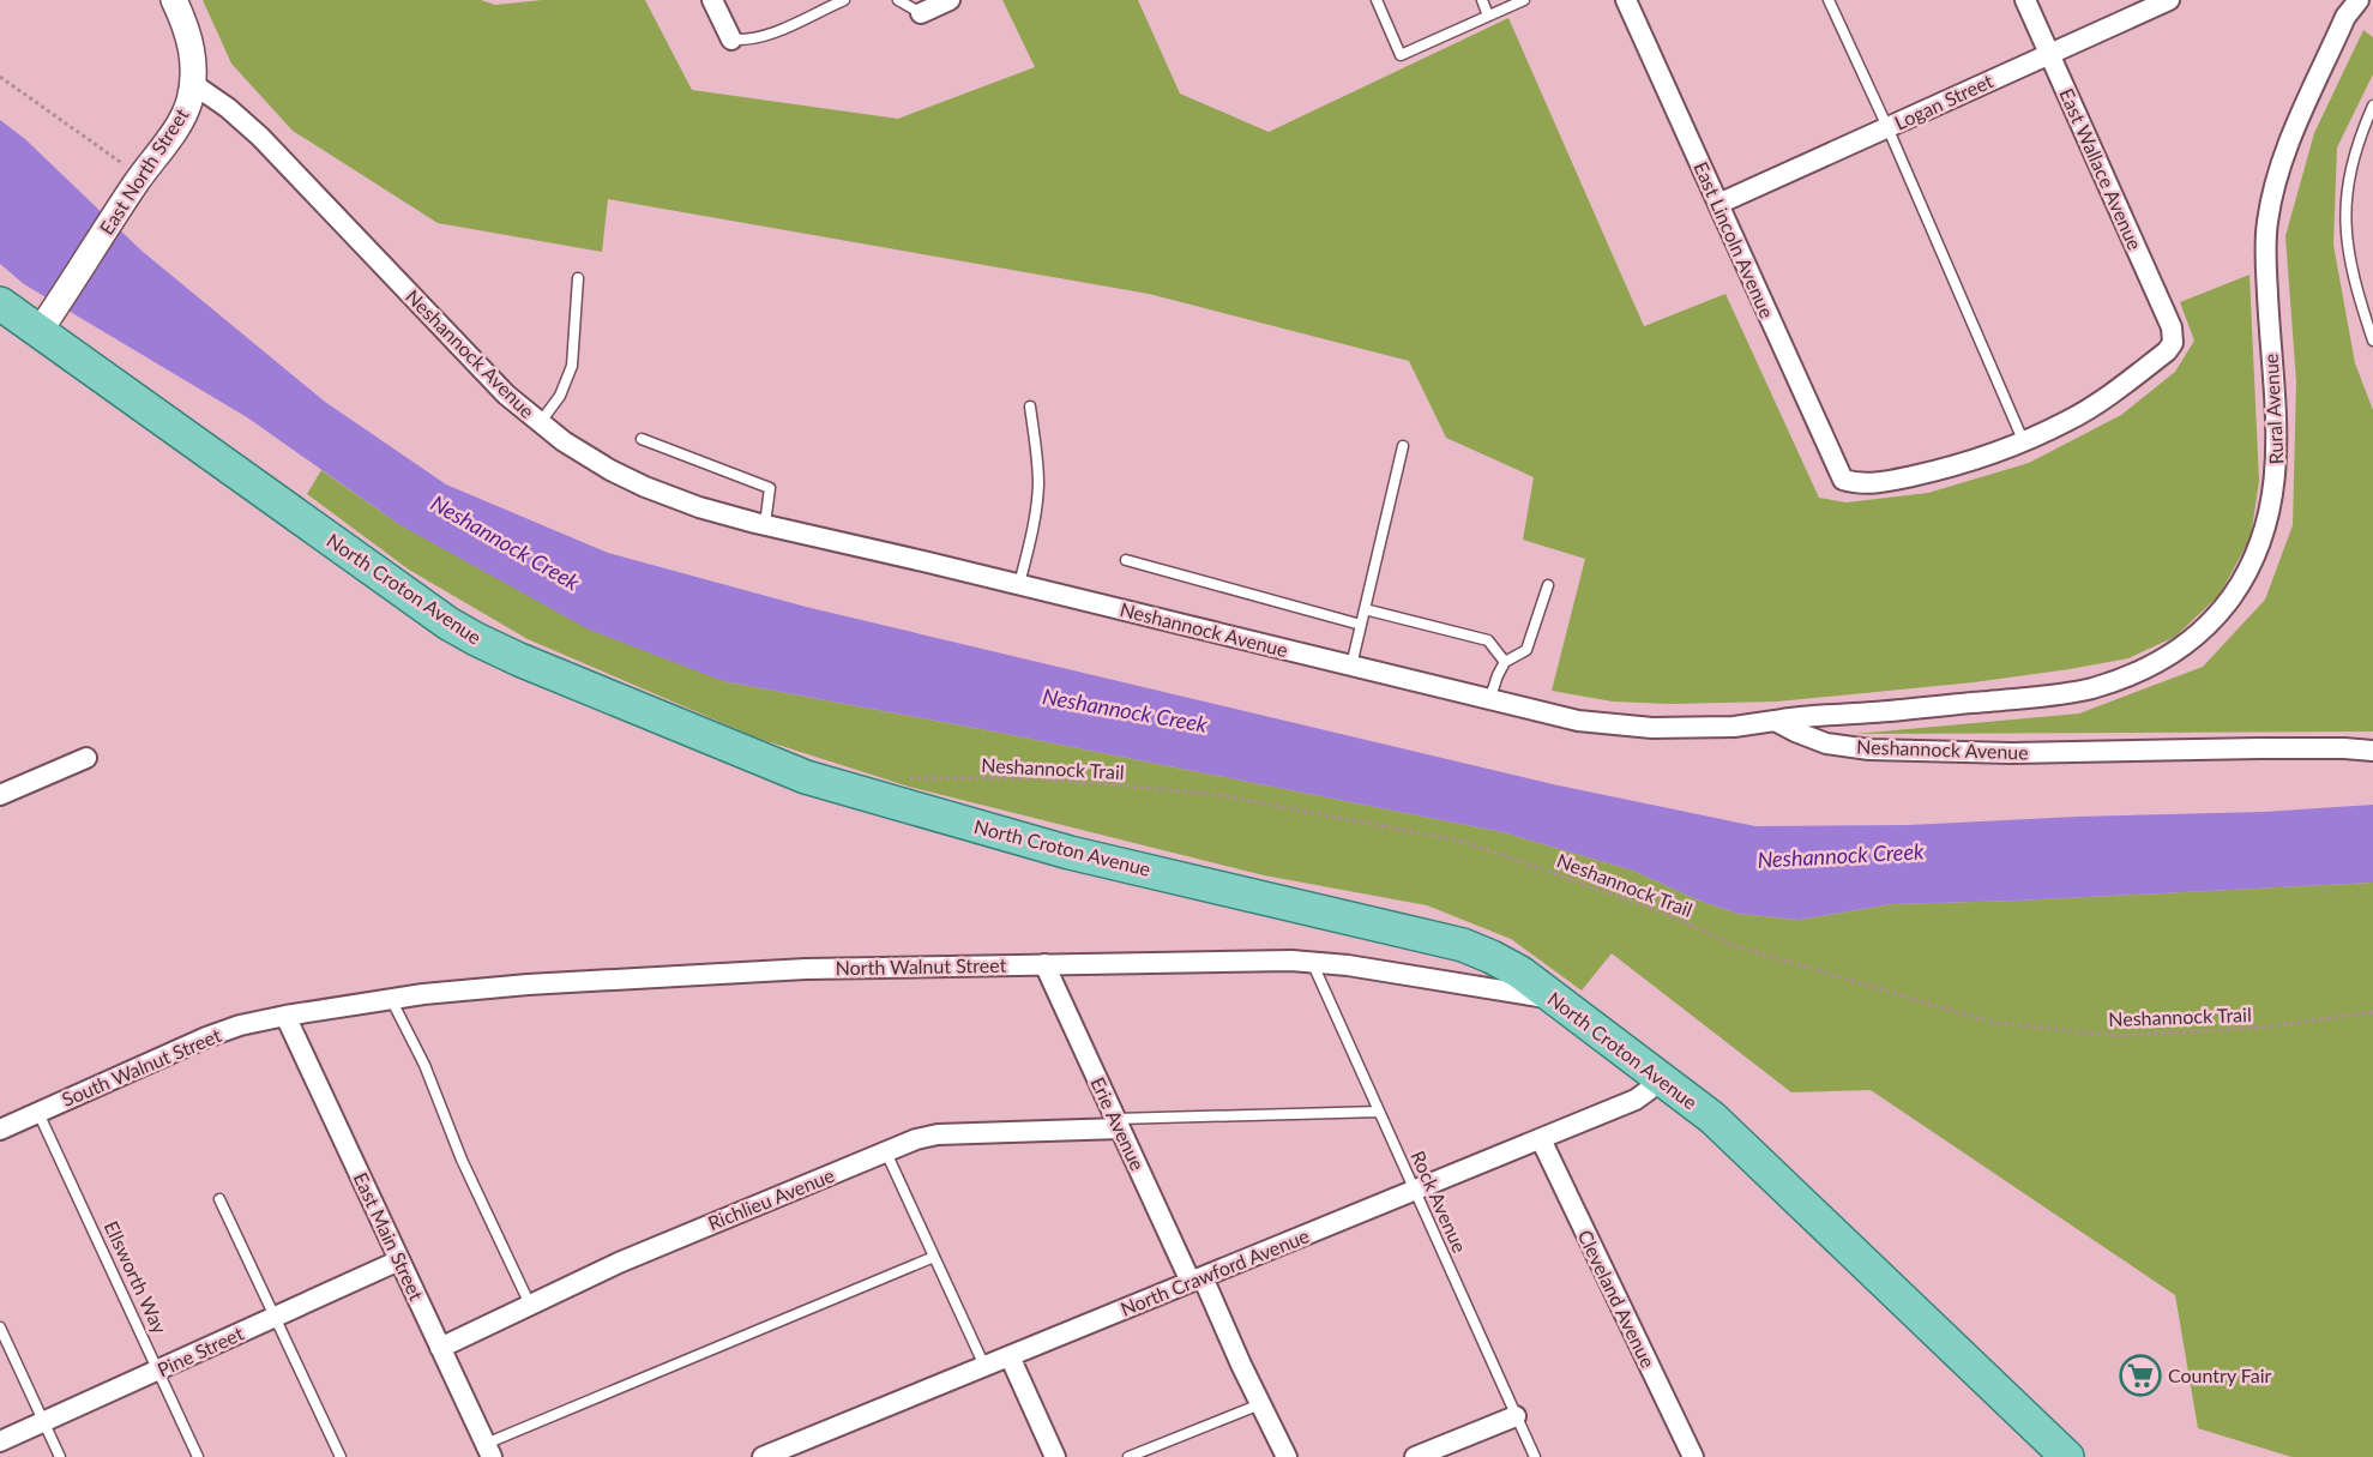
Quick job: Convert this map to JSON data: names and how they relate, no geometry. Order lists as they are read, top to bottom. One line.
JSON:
{"streets":{"main road":["North Croton Avenue"],"street":["Logan Street","East Wallace Avenue","East North Street","East Lincoln Avenue","Neshannock Avenue","Rural Avenue","North Walnut Street","South Walnut Street","Erie Avenue","Richlieu Avenue","East Main Street","North Crawford Avenue","Cleveland Avenue","Pine Street"],"lane":["Rock Avenue","Ellsworth Way"],"path":["Neshannock Trail"]},"crossings":[["Logan Street","East Wallace Avenue"],["Logan Street","East Lincoln Avenue"],["East Wallace Avenue","East Lincoln Avenue"],["East North Street","Neshannock Avenue"],["East North Street","North Croton Avenue"],["Neshannock Avenue","Rural Avenue"],["North Croton Avenue","North Walnut Street"],["North Croton Avenue","North Crawford Avenue"],["North Walnut Street","South Walnut Street"],["North Walnut Street","Erie Avenue"],["North Walnut Street","Rock Avenue"],["North Walnut Street","East Main Street"],["South Walnut Street","East Main Street"],["South Walnut Street","Ellsworth Way"],["Erie Avenue","Richlieu Avenue"],["Erie Avenue","North Crawford Avenue"],["Richlieu Avenue","Rock Avenue"],["Richlieu Avenue","East Main Street"],["Rock Avenue","North Crawford Avenue"],["East Main Street","Pine Street"],["North Crawford Avenue","Cleveland Avenue"],["Ellsworth Way","Pine Street"]],"water":["Neshannock Creek"],"places":{"supermarket":["Country Fair"]}}
